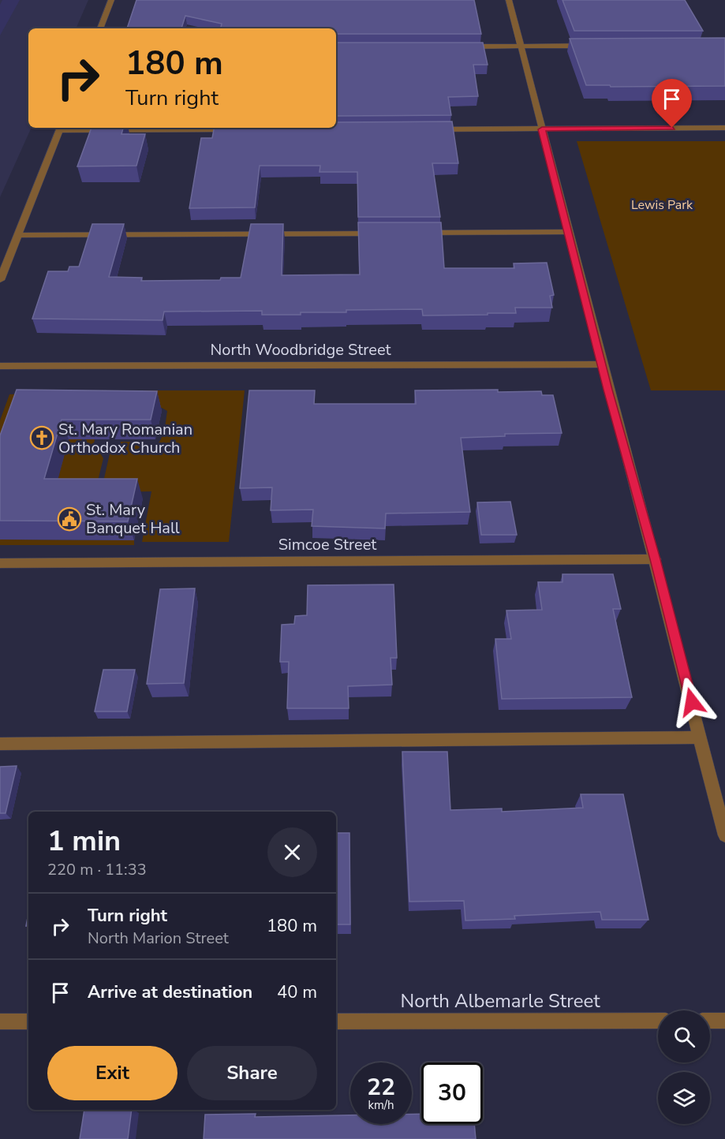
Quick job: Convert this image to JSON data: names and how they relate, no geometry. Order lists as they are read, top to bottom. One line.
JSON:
{"streets":{"street":["North Woodbridge Street","Simcoe Street","North Albemarle Street"]},"parks":["Lewis Park"],"places":{"church":["St. Mary Romanian Orthodox Church"],"public building":["St. Mary Banquet Hall"]},"page":{"turn":["180 m","Turn right"],"heading":["1 min","220 m · 11:33"],"list":[{"name":"Turn right","note":"North Marion Street","value":"180 m"},{"name":"Arrive at destination","value":"40 m"}],"buttons":["Exit","Share"],"speed":"22 km/h","limit":"30"}}
